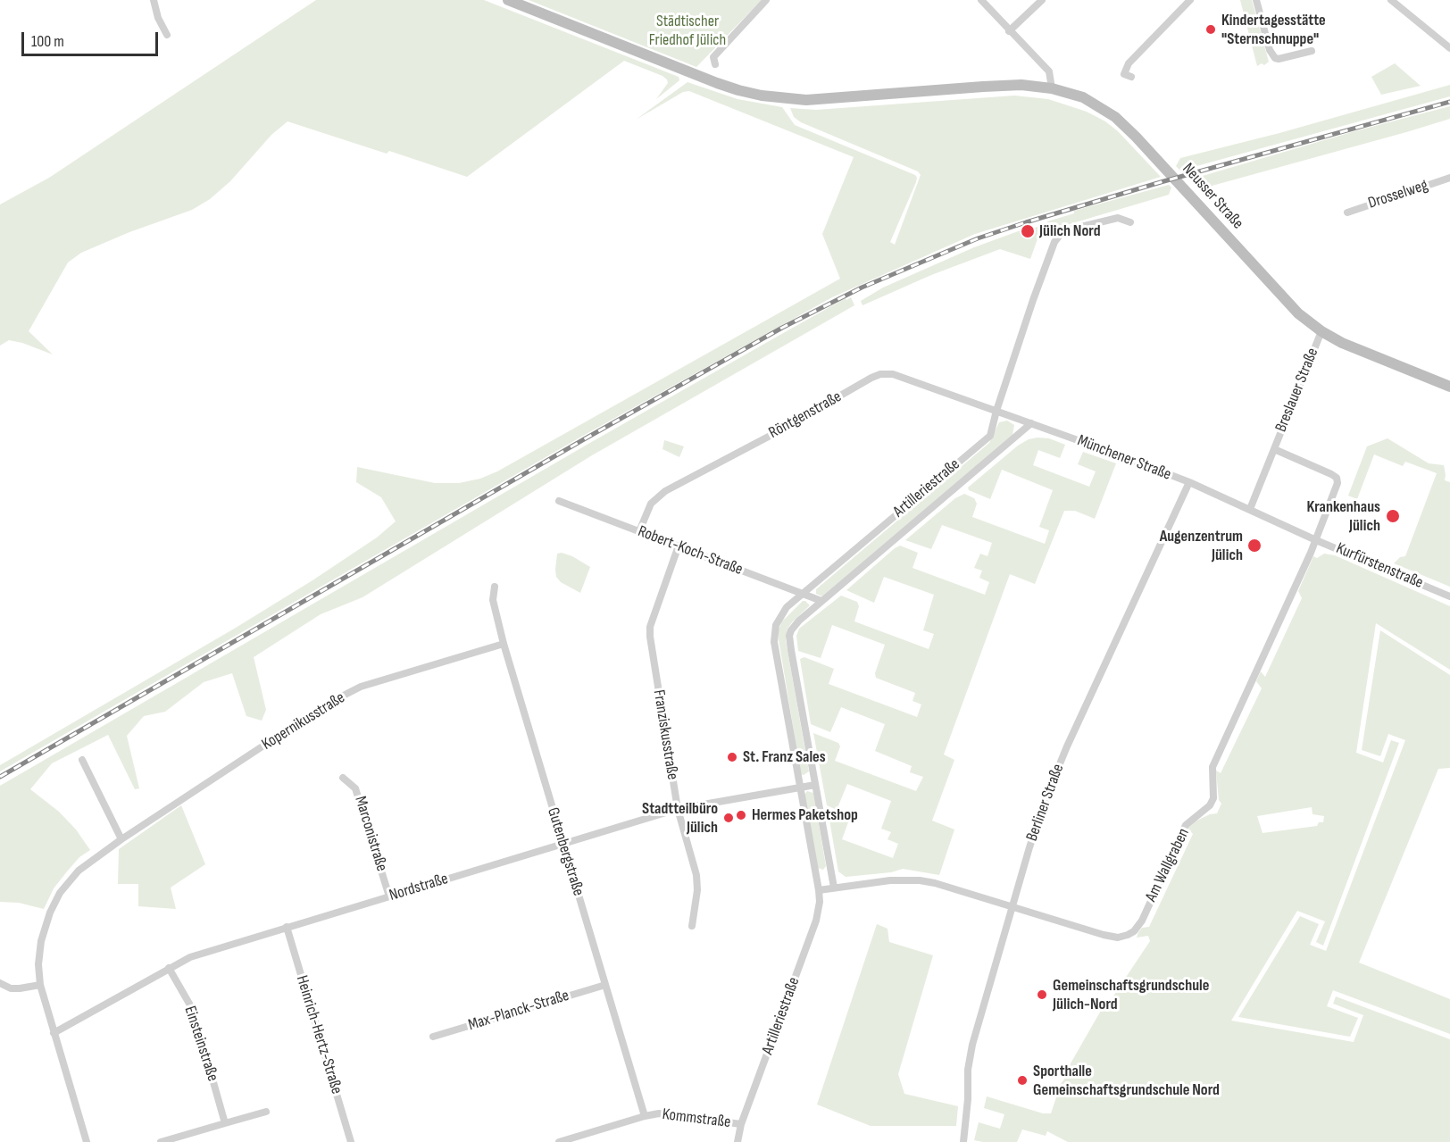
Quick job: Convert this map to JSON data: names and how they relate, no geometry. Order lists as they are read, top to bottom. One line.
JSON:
{"streets":{"main road":["Neusser Straße"],"street":["Drosselweg","Breslauer Straße","Röntgenstraße","Münchener Straße","Artilleriestraße","Robert-Koch-Straße","Kurfürstenstraße","Kopernikusstraße","Franziskusstraße","Berliner Straße","Marconistraße","Gutenbergstraße","Am Wallgraben","Nordstraße","Max-Planck-Straße","Heinrich-Hertz-Straße","Einsteinstraße","Kommstraße"]},"crossings":[["Neusser Straße","Breslauer Straße"],["Breslauer Straße","Münchener Straße"],["Breslauer Straße","Kurfürstenstraße"],["Breslauer Straße","Am Wallgraben"],["Röntgenstraße","Münchener Straße"],["Röntgenstraße","Artilleriestraße"],["Röntgenstraße","Robert-Koch-Straße"],["Münchener Straße","Artilleriestraße"],["Münchener Straße","Kurfürstenstraße"],["Münchener Straße","Berliner Straße"],["Artilleriestraße","Robert-Koch-Straße"],["Artilleriestraße","Am Wallgraben"],["Artilleriestraße","Nordstraße"],["Artilleriestraße","Kommstraße"],["Robert-Koch-Straße","Franziskusstraße"],["Kurfürstenstraße","Am Wallgraben"],["Kopernikusstraße","Gutenbergstraße"],["Kopernikusstraße","Nordstraße"],["Franziskusstraße","Nordstraße"],["Berliner Straße","Am Wallgraben"],["Marconistraße","Nordstraße"],["Gutenbergstraße","Nordstraße"],["Gutenbergstraße","Max-Planck-Straße"],["Gutenbergstraße","Kommstraße"],["Nordstraße","Heinrich-Hertz-Straße"],["Nordstraße","Einsteinstraße"]],"parks":["Städtischer Friedhof Jülich"],"places":["Kindertagesstätte \"Sternschnuppe\"","Jülich Nord","Krankenhaus Jülich","Augenzentrum Jülich","St. Franz Sales","Hermes Paketshop","Stadtteilbüro Jülich","Gemeinschaftsgrundschule Jülich-Nord","Sporthalle Gemeinschaftsgrundschule Nord"],"scale_bar":"100 m"}
